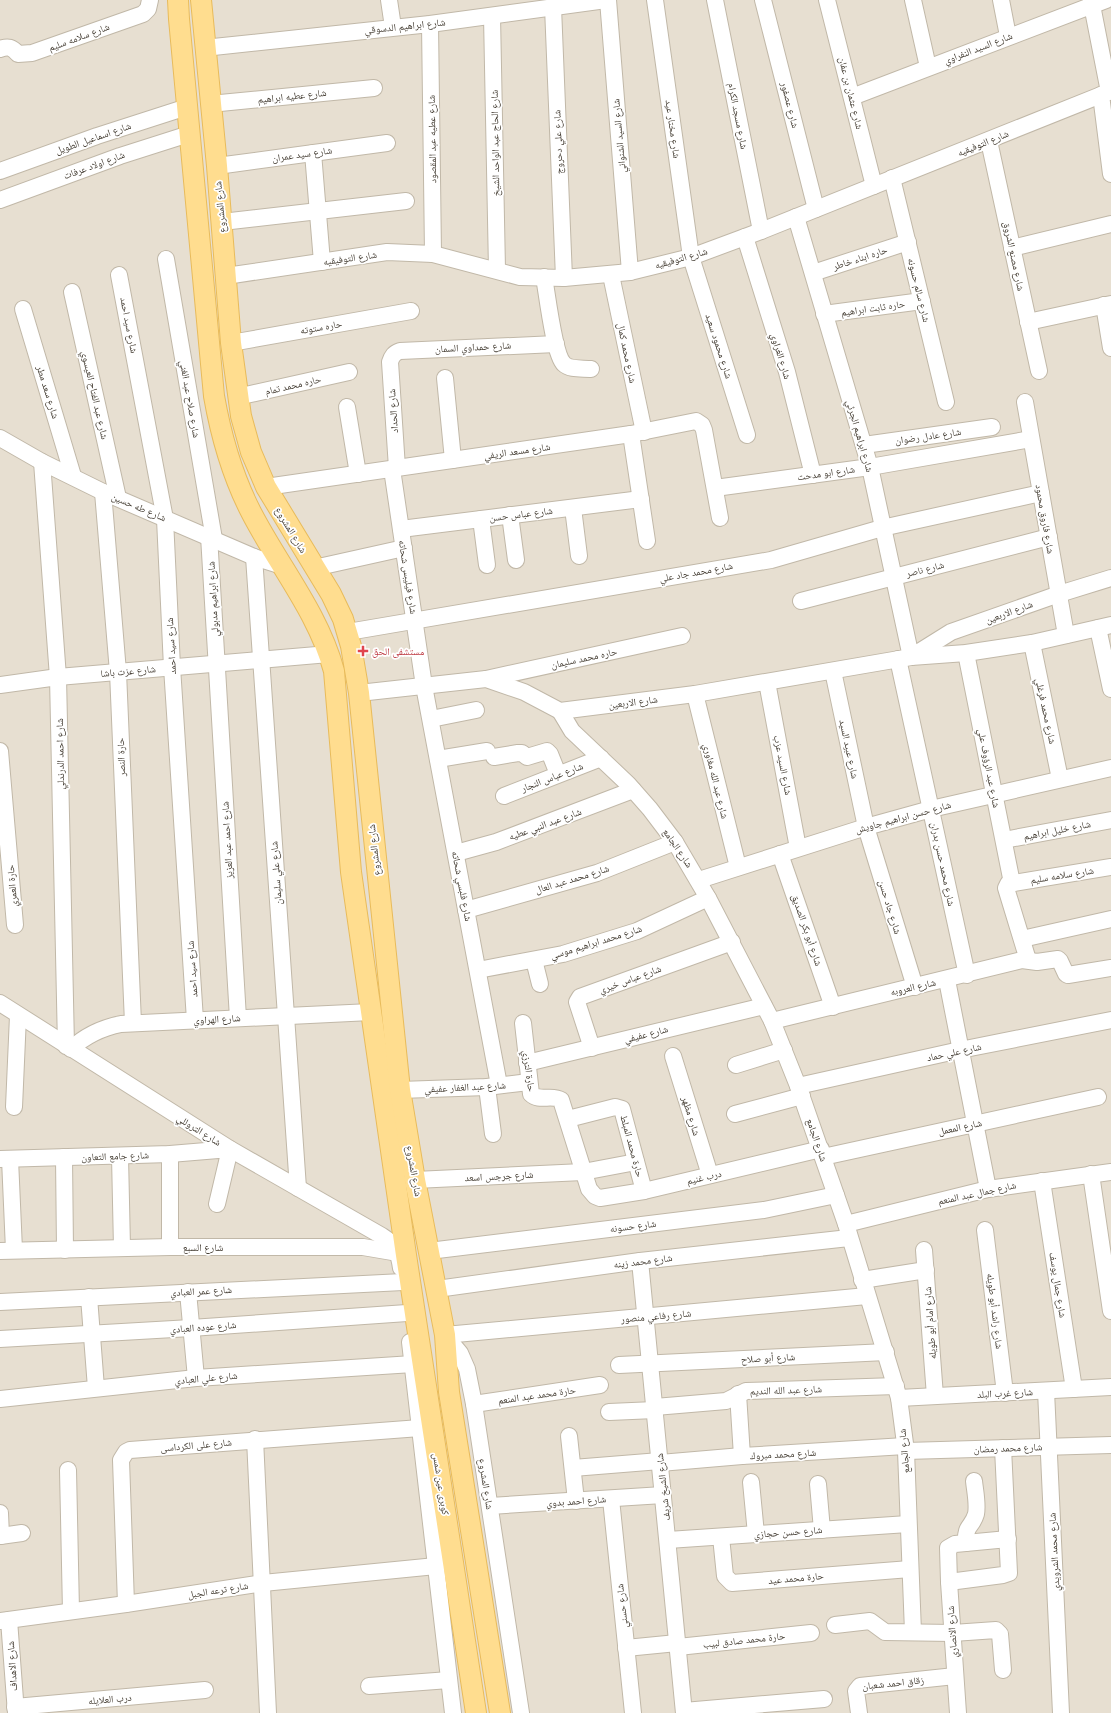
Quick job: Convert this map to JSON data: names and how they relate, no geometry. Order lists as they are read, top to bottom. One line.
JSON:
{"streets":{"main road":["شارع المشروع","كوبرى عين شمس"],"street":["شارع ابراهيم الدسوقي","شارع سلامه سليم","شارع السيد النفراوي","شارع عثمان بن عفان","شارع عطيه ابراهيم","شارع عصفور","شارع مسجد الكرام","شارع مختار عيد","شارع السيد الشنواني","شارع اسماعيل الطويل","شارع عطيه عبد المقصود","شارع علي دحروج","شارع الحاج عبد الواحد الشيخ","شارع التوفيقيه","شارع سيد عمران","شارع اولاد عرفات","شارع مصنع الشروق","حاره ابناء خاطر","شارع سالم حسونه","حاره ثابت ابراهيم","شارع سيد احمد","حاره ستوته","شارع محمود سعيد","شارع حمداوي السمان","شارع محمد كمال","شارع الغراوي","حاره محمد تمام","شارع سعد مطر","شارع عبد الفتاح العيسوي","شارع صلاح عبد الغني","شارع الحداد","شارع ابراهيم الجرئي","شارع عادل رضوان","شارع مسعد الريفي","شارع ابو مدحت","شارع طه حسين","شارع عباس حسن","شارع فاروق محمود","شارع ناصر","شارع محمد جاد علي","شارع فيليبس شحاته","شارع ابراهيم مدبولي","شارع الاربعين","حاره محمد سليمان","شارع عزت باشا","شارع محمد فرغلي","شارع عبيد السيد","شارع احمد الدرندلي","حارة النصر","شارع السيد عزب","شارع عبد الرؤوف علي","شارع عباس النجار","شارع عبد الله مغاوري","شارع حسن ابراهيم جاويش","شارع عبد النبي عطيه","شارع خليل ابراهيم","شارع احمد عبد العزيز","شارع الجامع","شارع محمد حسن بدران","شارع علي سليمان","شارع محمد عبد العال","حارة العمري","شارع فلبسي شحاته","شارع جاد حسن","شارع أبو بكر الصديق","شارع محمد ابراهيم موسي","شارع عباس خيري","شارع العروبه","شارع الهراوي","شارع عفيفي","شارع علي حماد","حارة الترزي","شارع عبد الغفار عفيفي","شارع مظهر","شارع المعمل","شارع التروللي","حارة محمد المبلط","شارع جامع التعاون","شارع جرجس اسعد","درب غنيم","شارع جمال عبد المنعم","شارع حسونه","شارع السبع","شارع محمد زينه","شارع جمال يوسف","شارع عمر العبادي","شارع راشد أبو طويله","شارع رفاعي منصور","شارع امام أبو طويله","شارع عوده العبادي","شارع أبو صلاح","شارع علي العبادي","شارع عبد الله النديم","شارع غرب البلد","حارة محمد عبد المنعم","شارع على الكرداسى","شارع محمد رمضان","شارع محمد مبروك","شارع الشيخ شريف","شارع احمد بدوي","شارع حسن حجازي","شارع محمد الشرويدي","حارة محمد عيد","شارع ترعه الجبل","شارع حسني","شارع الانصاري","حارة محمد صادق لبيب","شارع الاهداف","زقاق احمد شعبان","درب العلايله"]},"crossings":[["شارع ابراهيم الدسوقي","شارع السيد الشنواني"],["شارع ابراهيم الدسوقي","شارع عطيه عبد المقصود"],["شارع ابراهيم الدسوقي","شارع علي دحروج"],["شارع ابراهيم الدسوقي","شارع الحاج عبد الواحد الشيخ"],["شارع ابراهيم الدسوقي","شارع المشروع"],["شارع سلامه سليم","شارع عبد الرؤوف علي"],["شارع السيد النفراوي","شارع عثمان بن عفان"],["شارع عثمان بن عفان","شارع التوفيقيه"],["شارع عطيه ابراهيم","شارع المشروع"],["شارع عصفور","شارع التوفيقيه"],["شارع مسجد الكرام","شارع التوفيقيه"],["شارع مختار عيد","شارع التوفيقيه"],["شارع مختار عيد","شارع محمود سعيد"],["شارع السيد الشنواني","شارع التوفيقيه"],["شارع اسماعيل الطويل","شارع المشروع"],["شارع عطيه عبد المقصود","شارع التوفيقيه"],["شارع علي دحروج","شارع التوفيقيه"],["شارع الحاج عبد الواحد الشيخ","شارع التوفيقيه"],["شارع التوفيقيه","شارع المشروع"],["شارع التوفيقيه","شارع مصنع الشروق"],["شارع التوفيقيه","شارع سالم حسونه"],["شارع التوفيقيه","شارع محمود سعيد"],["شارع التوفيقيه","شارع محمد كمال"],["شارع التوفيقيه","شارع الغراوي"],["شارع التوفيقيه","شارع ابراهيم الجرئي"],["شارع سيد عمران","شارع المشروع"],["شارع اولاد عرفات","شارع المشروع"],["شارع المشروع","حاره ستوته"],["شارع المشروع","حاره محمد تمام"],["شارع المشروع","شارع مسعد الريفي"],["شارع المشروع","شارع طه حسين"],["شارع المشروع","شارع محمد جاد علي"],["شارع المشروع","شارع عزت باشا"],["شارع المشروع","شارع الهراوي"],["شارع المشروع","شارع عبد الغفار عفيفي"],["شارع المشروع","شارع التروللي"],["شارع المشروع","شارع جرجس اسعد"],["شارع المشروع","شارع حسونه"],["شارع المشروع","شارع السبع"],["شارع المشروع","شارع محمد زينه"],["شارع المشروع","شارع عمر العبادي"],["شارع المشروع","شارع رفاعي منصور"],["شارع المشروع","شارع عوده العبادي"],["شارع المشروع","شارع علي العبادي"],["شارع المشروع","حارة محمد عبد المنعم"],["شارع المشروع","شارع على الكرداسى"],["شارع المشروع","كوبرى عين شمس"],["شارع المشروع","شارع احمد بدوي"],["شارع المشروع","شارع ترعه الجبل"],["حاره ابناء خاطر","شارع سالم حسونه"],["حاره ابناء خاطر","شارع ابراهيم الجرئي"],["شارع سالم حسونه","حاره ثابت ابراهيم"],["حاره ثابت ابراهيم","شارع ابراهيم الجرئي"],["شارع سيد احمد","شارع طه حسين"],["شارع سيد احمد","شارع عزت باشا"],["شارع سيد احمد","شارع الهراوي"],["شارع حمداوي السمان","شارع الحداد"],["شارع محمد كمال","شارع مسعد الريفي"],["شارع محمد كمال","شارع عباس حسن"],["شارع الغراوي","شارع ابو مدحت"],["شارع سعد مطر","شارع طه حسين"],["شارع عبد الفتاح العيسوي","شارع طه حسين"],["شارع صلاح عبد الغني","شارع طه حسين"],["شارع صلاح عبد الغني","شارع ابراهيم مدبولي"],["شارع الحداد","شارع مسعد الريفي"],["شارع الحداد","شارع فيليبس شحاته"],["شارع ابراهيم الجرئي","شارع عادل رضوان"],["شارع ابراهيم الجرئي","شارع ابو مدحت"],["شارع ابراهيم الجرئي","شارع ناصر"],["شارع ابراهيم الجرئي","شارع محمد جاد علي"],["شارع ابراهيم الجرئي","شارع الاربعين"],["شارع ابراهيم الجرئي","شارع محمد حسن بدران"],["شارع مسعد الريفي","شارع ابو مدحت"],["شارع مسعد الريفي","شارع فيليبس شحاته"],["شارع ابو مدحت","شارع فاروق محمود"],["شارع طه حسين","شارع ابراهيم مدبولي"],["شارع طه حسين","شارع احمد الدرندلي"],["شارع طه حسين","حارة النصر"],["شارع طه حسين","شارع علي سليمان"],["شارع عباس حسن","شارع فيليبس شحاته"],["شارع فاروق محمود","شارع ناصر"],["شارع فاروق محمود","شارع محمد جاد علي"],["شارع فاروق محمود","شارع الاربعين"],["شارع محمد جاد علي","شارع فيليبس شحاته"],["شارع فيليبس شحاته","شارع فلبسي شحاته"],["شارع ابراهيم مدبولي","شارع عزت باشا"],["شارع ابراهيم مدبولي","شارع احمد عبد العزيز"],["شارع الاربعين","شارع محمد فرغلي"],["شارع الاربعين","شارع عبيد السيد"],["شارع الاربعين","شارع السيد عزب"],["شارع الاربعين","شارع عبد الرؤوف علي"],["شارع الاربعين","شارع عبد الله مغاوري"],["شارع الاربعين","شارع الجامع"],["شارع الاربعين","شارع محمد حسن بدران"],["شارع عزت باشا","شارع احمد الدرندلي"],["شارع عزت باشا","حارة النصر"],["شارع عزت باشا","شارع احمد عبد العزيز"],["شارع عزت باشا","شارع علي سليمان"],["شارع محمد فرغلي","شارع حسن ابراهيم جاويش"],["شارع عبيد السيد","شارع حسن ابراهيم جاويش"],["شارع عبيد السيد","شارع جاد حسن"],["شارع احمد الدرندلي","شارع الهراوي"],["شارع احمد الدرندلي","شارع التروللي"],["حارة النصر","شارع الهراوي"],["شارع السيد عزب","شارع حسن ابراهيم جاويش"],["شارع عبد الرؤوف علي","شارع حسن ابراهيم جاويش"],["شارع عبد الرؤوف علي","شارع خليل ابراهيم"],["شارع عباس النجار","شارع الجامع"],["شارع عبد الله مغاوري","شارع حسن ابراهيم جاويش"],["شارع حسن ابراهيم جاويش","شارع الجامع"],["شارع حسن ابراهيم جاويش","شارع محمد حسن بدران"],["شارع حسن ابراهيم جاويش","شارع جاد حسن"],["شارع حسن ابراهيم جاويش","شارع أبو بكر الصديق"],["شارع عبد النبي عطيه","شارع الجامع"],["شارع عبد النبي عطيه","شارع فلبسي شحاته"],["شارع احمد عبد العزيز","شارع الهراوي"],["شارع الجامع","شارع محمد عبد العال"],["شارع الجامع","شارع محمد ابراهيم موسي"],["شارع الجامع","شارع عباس خيري"],["شارع الجامع","شارع العروبه"],["شارع الجامع","شارع عفيفي"],["شارع الجامع","شارع علي حماد"],["شارع الجامع","شارع المعمل"],["شارع الجامع","درب غنيم"],["شارع الجامع","شارع جمال عبد المنعم"],["شارع الجامع","شارع حسونه"],["شارع الجامع","شارع محمد زينه"],["شارع الجامع","شارع رفاعي منصور"],["شارع الجامع","شارع أبو صلاح"],["شارع الجامع","شارع عبد الله النديم"],["شارع الجامع","شارع غرب البلد"],["شارع الجامع","شارع محمد رمضان"],["شارع الجامع","شارع محمد مبروك"],["شارع الجامع","شارع حسن حجازي"],["شارع الجامع","حارة محمد عيد"],["شارع محمد حسن بدران","شارع العروبه"],["شارع علي سليمان","شارع الهراوي"],["شارع علي سليمان","شارع التروللي"],["شارع محمد عبد العال","شارع فلبسي شحاته"],["شارع فلبسي شحاته","شارع محمد ابراهيم موسي"],["شارع فلبسي شحاته","شارع عبد الغفار عفيفي"],["شارع جاد حسن","شارع العروبه"],["شارع أبو بكر الصديق","شارع العروبه"],["شارع عباس خيري","شارع عفيفي"],["شارع الهراوي","شارع التروللي"],["شارع عفيفي","حارة الترزي"],["حارة الترزي","شارع عبد الغفار عفيفي"],["حارة الترزي","حارة محمد المبلط"],["شارع مظهر","درب غنيم"],["شارع المعمل","درب غنيم"],["شارع التروللي","شارع جامع التعاون"],["شارع التروللي","شارع السبع"],["شارع التروللي","كوبرى عين شمس"],["حارة محمد المبلط","شارع جرجس اسعد"],["حارة محمد المبلط","درب غنيم"],["شارع جرجس اسعد","درب غنيم"],["شارع جمال عبد المنعم","شارع محمد زينه"],["شارع جمال عبد المنعم","شارع جمال يوسف"],["شارع السبع","كوبرى عين شمس"],["شارع محمد زينه","شارع الشيخ شريف"],["شارع جمال يوسف","شارع غرب البلد"],["شارع راشد أبو طويله","شارع غرب البلد"],["شارع رفاعي منصور","شارع الشيخ شريف"],["شارع امام أبو طويله","شارع غرب البلد"],["شارع أبو صلاح","شارع الشيخ شريف"],["شارع علي العبادي","كوبرى عين شمس"],["شارع عبد الله النديم","شارع غرب البلد"],["شارع عبد الله النديم","شارع الشيخ شريف"],["شارع غرب البلد","شارع محمد الشرويدي"],["شارع على الكرداسى","شارع ترعه الجبل"],["شارع محمد رمضان","شارع محمد مبروك"],["شارع محمد رمضان","شارع محمد الشرويدي"],["شارع محمد مبروك","شارع الشيخ شريف"],["شارع الشيخ شريف","شارع احمد بدوي"],["شارع الشيخ شريف","شارع حسن حجازي"],["شارع الشيخ شريف","حارة محمد صادق لبيب"],["شارع احمد بدوي","شارع حسني"],["شارع حسن حجازي","حارة محمد عيد"],["شارع ترعه الجبل","شارع الاهداف"],["شارع حسني","حارة محمد صادق لبيب"],["شارع الانصاري","زقاق احمد شعبان"],["شارع الاهداف","درب العلايله"]],"places":{"health":["مستشفى الحق"]}}
